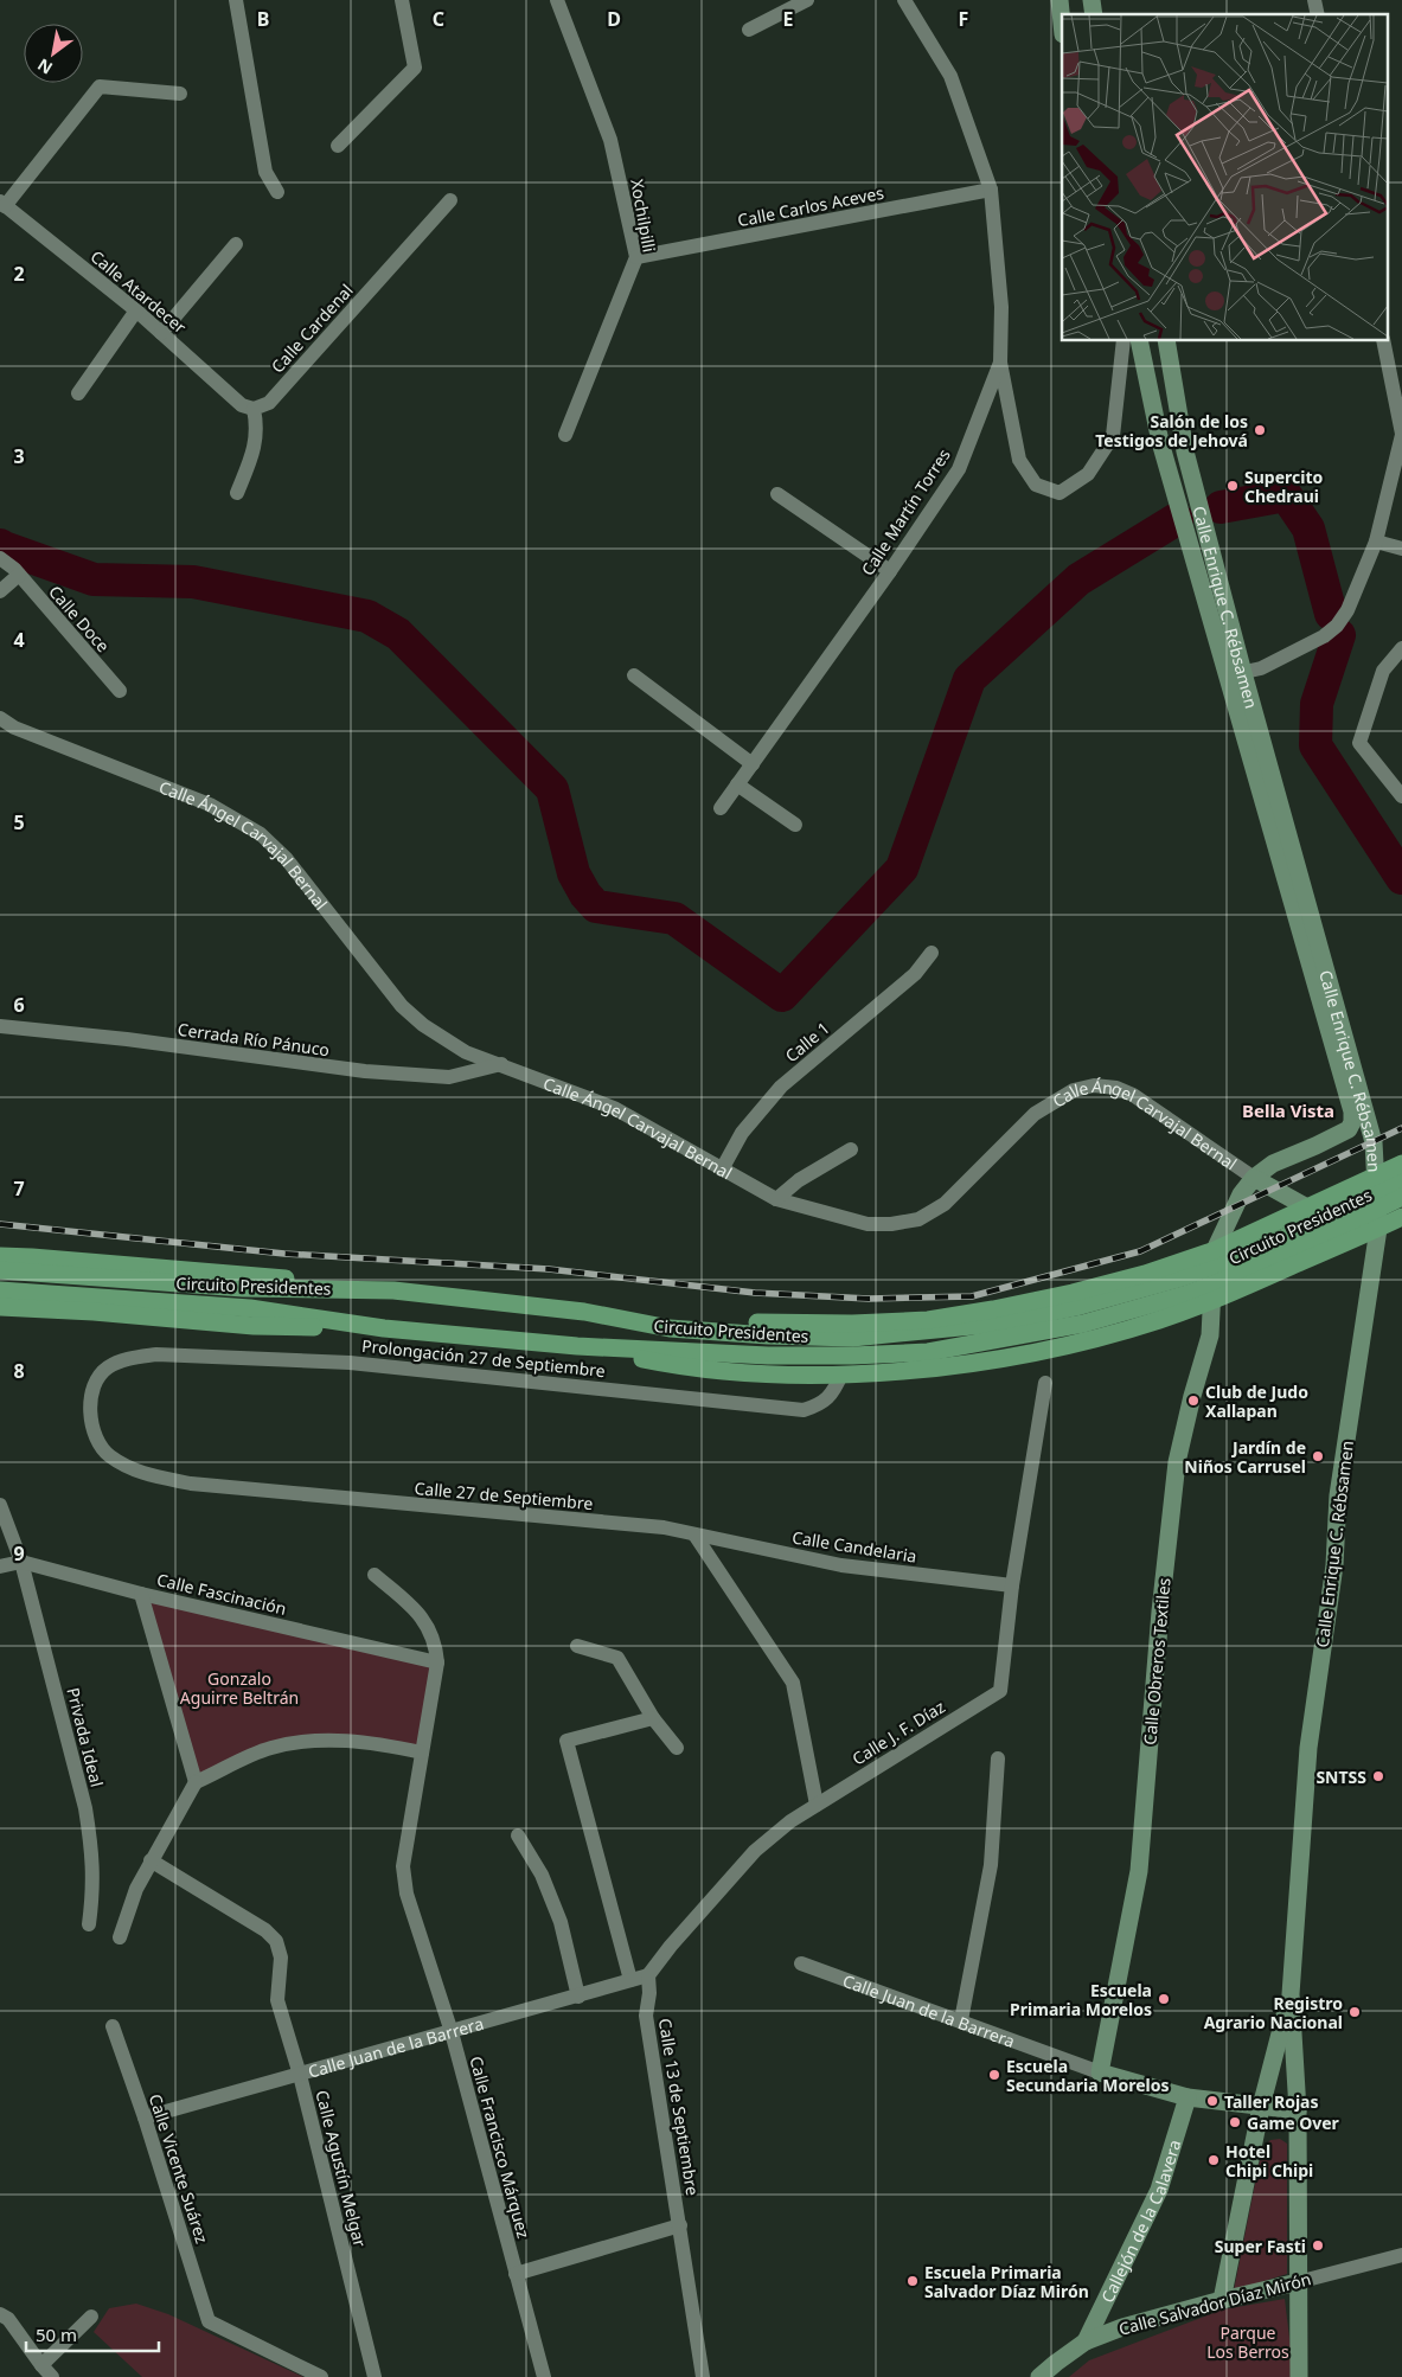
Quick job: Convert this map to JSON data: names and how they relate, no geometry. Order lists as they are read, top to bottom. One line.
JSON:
{"streets":{"main road":["Calle Enrique C. Rébsamen","Calle Ángel Carvajal Bernal","Circuito Presidentes","Calle Obreros Textiles","Calle Juan de la Barrera","Callejón de la Calavera","Calle Salvador Díaz Mirón"],"street":["Calle Carlos Aceves","Xochilpilli","Calle Atardecer","Calle Cardenal","Calle Martín Torres","Calle Doce","Cerrada Río Pánuco","Calle 1","Prolongación 27 de Septiembre","Calle 27 de Septiembre","Calle Candelaria","Calle Fascinación","Calle J. F. Díaz","Privada Ideal","Calle 13 de Septiembre","Calle Francisco Márquez","Calle Vicente Suárez","Calle Agustín Melgar"]},"crossings":[["Calle Carlos Aceves","Xochilpilli"],["Calle Carlos Aceves","Calle Martín Torres"],["Calle Atardecer","Calle Cardenal"],["Calle Enrique C. Rébsamen","Calle Ángel Carvajal Bernal"],["Calle Enrique C. Rébsamen","Calle Obreros Textiles"],["Calle Enrique C. Rébsamen","Calle Juan de la Barrera"],["Calle Enrique C. Rébsamen","Calle Salvador Díaz Mirón"],["Calle Ángel Carvajal Bernal","Cerrada Río Pánuco"],["Calle Ángel Carvajal Bernal","Calle 1"],["Prolongación 27 de Septiembre","Calle 27 de Septiembre"],["Calle 27 de Septiembre","Calle Candelaria"],["Calle Candelaria","Calle J. F. Díaz"],["Calle Fascinación","Privada Ideal"],["Calle Fascinación","Calle Francisco Márquez"],["Calle Obreros Textiles","Calle Juan de la Barrera"],["Calle Juan de la Barrera","Calle 13 de Septiembre"],["Calle Juan de la Barrera","Calle Francisco Márquez"],["Calle Juan de la Barrera","Calle Vicente Suárez"],["Calle Juan de la Barrera","Calle Agustín Melgar"],["Calle Juan de la Barrera","Callejón de la Calavera"],["Callejón de la Calavera","Calle Salvador Díaz Mirón"]],"districts":["Bella Vista"],"parks":["Gonzalo Aguirre Beltrán","Parque Los Berros"],"places":["Salón de los Testigos de Jehová","Supercito Chedraui","Club de Judo Xallapan","Jardín de Niños Carrusel","SNTSS","Escuela Primaria Morelos","Registro Agrario Nacional","Escuela Secundaria Morelos","Taller Rojas","Game Over","Hotel Chipi Chipi","Super Fasti","Escuela Primaria Salvador Díaz Mirón"],"scale_bar":"50 m","north":"bottom left","grid":{"columns":["B","C","D","E","F"],"rows":["2","3","4","5","6","7","8","9"]}}
